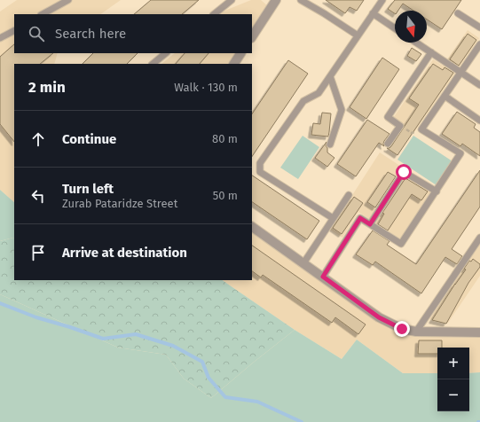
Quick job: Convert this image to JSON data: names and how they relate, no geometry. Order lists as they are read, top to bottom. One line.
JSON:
{"north":"bottom","page":{"search":"Search here","heading":["2 min","Walk · 130 m"],"list":[["Continue","80 m"],["Turn left","Zurab Pataridze Street","50 m"],"Arrive at destination"],"map_buttons":["+","−"]}}
